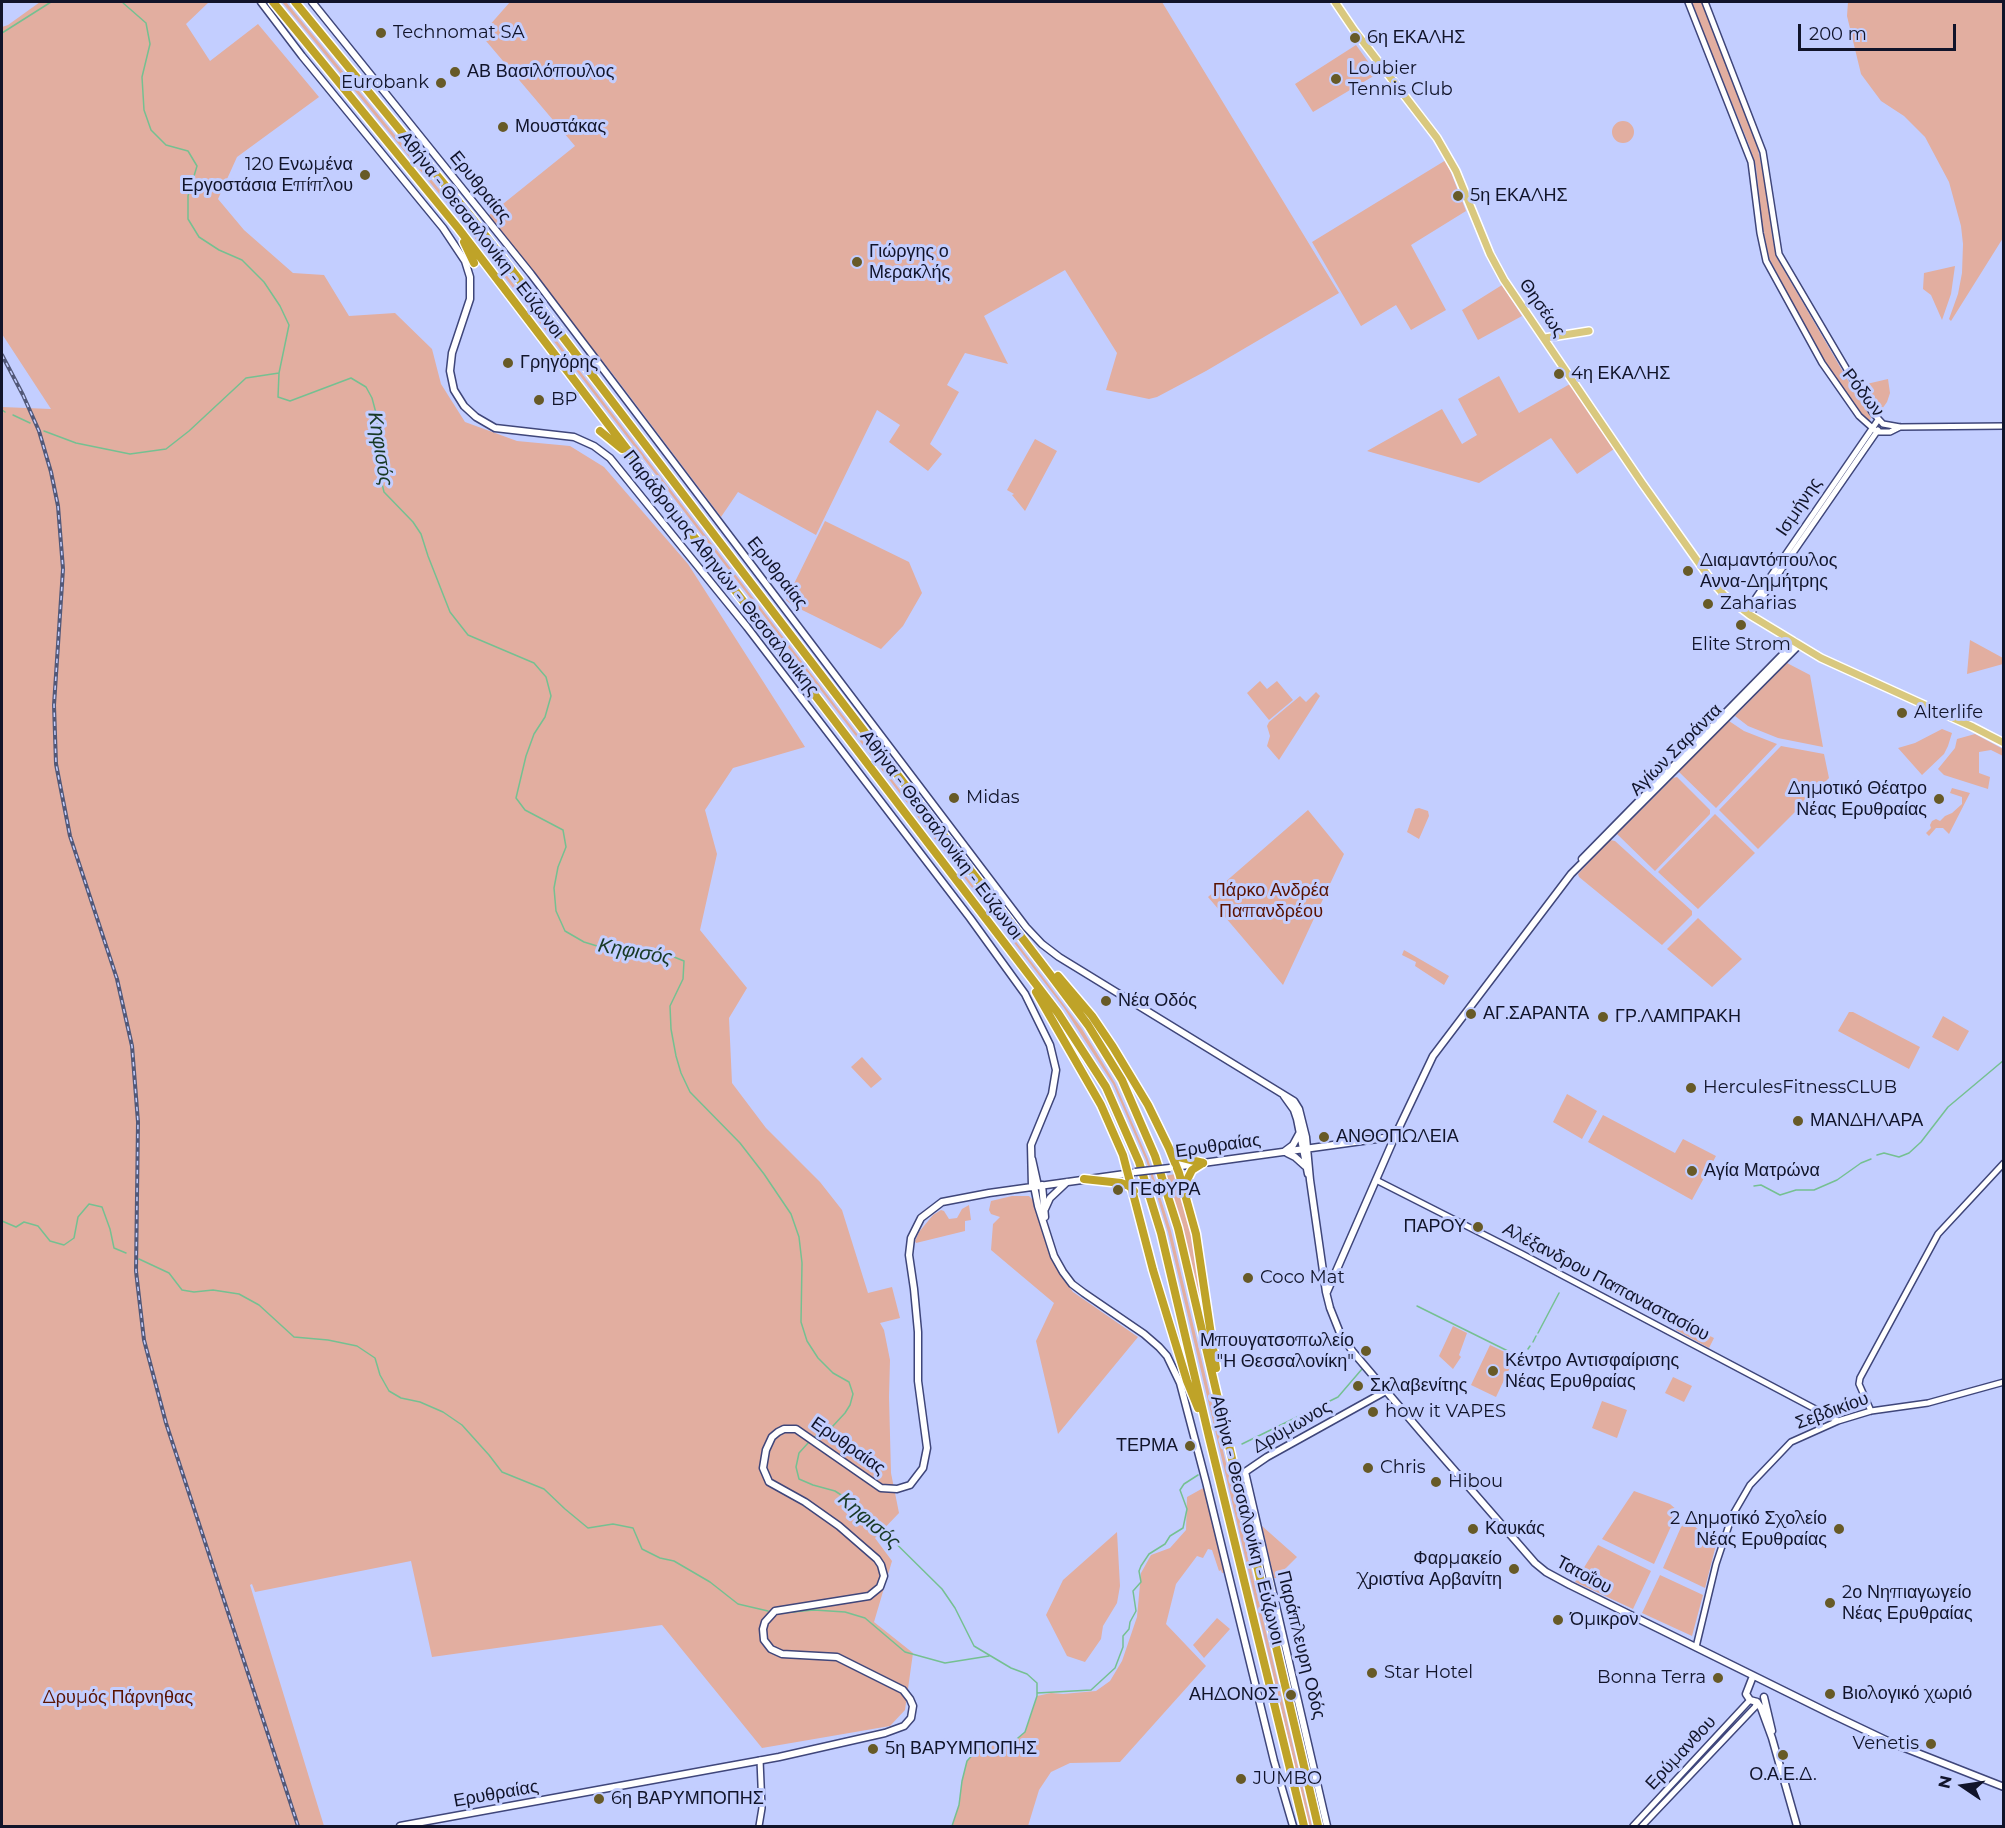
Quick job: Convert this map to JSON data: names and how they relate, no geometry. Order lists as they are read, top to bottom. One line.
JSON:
{"streets":{"highway":["Αθήνα - Θεσσαλονίκη - Εύζωνοι"],"main road":["Ερυθραίας","Θησέως","Παράδρομος Αθηνών - Θεσσαλονίκης","Αγίων Σαράντα","Δρύμωνος","Τατοΐου","Παράπλευρη Οδός","Ερύμανθου"],"street":["Ρόδων","Ισμήνης","Αλέξανδρου Παπαναστασίου","Σεβδικίου"]},"crossings":[["Ερυθραίας","Παράδρομος Αθηνών - Θεσσαλονίκης"],["Ερυθραίας","Αγίων Σαράντα"],["Ερυθραίας","Τατοΐου"],["Θησέως","Ισμήνης"],["Θησέως","Αγίων Σαράντα"],["Ρόδων","Ισμήνης"],["Αγίων Σαράντα","Αλέξανδρου Παπαναστασίου"],["Αλέξανδρου Παπαναστασίου","Σεβδικίου"],["Σεβδικίου","Τατοΐου"],["Δρύμωνος","Τατοΐου"],["Δρύμωνος","Παράπλευρη Οδός"],["Τατοΐου","Ερύμανθου"]],"water":["Κηφισός"],"parks":["Πάρκο Ανδρέα Παπανδρέου","Δρυμός Πάρνηθας"],"places":["Technomat SA","6η ΕΚΑΛΗΣ","ΑΒ Βασιλόπουλος","Loubier Tennis Club","Eurobank","Μουστάκας","120 Ενωμένα Εργοστάσια Επίπλου","5η ΕΚΑΛΗΣ","Γιώργης ο Μερακλής","Γρηγόρης","4η ΕΚΑΛΗΣ","BP","Διαμαντόπουλος Αννα-Δημήτρης","Zaharias","Elite Strom","Alterlife","Midas","Δημοτικό Θέατρο Νέας Ερυθραίας","Νέα Οδός","ΑΓ.ΣΑΡΑΝΤΑ","ΓΡ.ΛΑΜΠΡΑΚΗ","HerculesFitnessCLUB","ΜΑΝΔΗΛΑΡΑ","ΑΝΘΟΠΩΛΕΙΑ","Αγία Ματρώνα","ΓΕΦΥΡΑ","ΠΑΡΟΥ","Coco Mat","Μπουγατσοπωλείο \"Η Θεσσαλονίκη\"","Κέντρο Αντισφαίρισης Νέας Ερυθραίας","Σκλαβενίτης","how it VAPES","ΤΕΡΜΑ","Chris","Hibou","Καυκάς","2 Δημοτικό Σχολείο Νέας Ερυθραίας","Φαρμακείο Χριστίνα Αρβανίτη","2ο Νηπιαγωγείο Νέας Ερυθραίας","Όμικρον","Star Hotel","Bonna Terra","Βιολογικό χωριό","ΑΗΔΟΝΟΣ","Venetis","5η ΒΑΡΥΜΠΟΠΗΣ","Ο.Α.Ε.Δ.","JUMBO","6η ΒΑΡΥΜΠΟΠΗΣ"],"scale_bar":"200 m","north":"left"}
